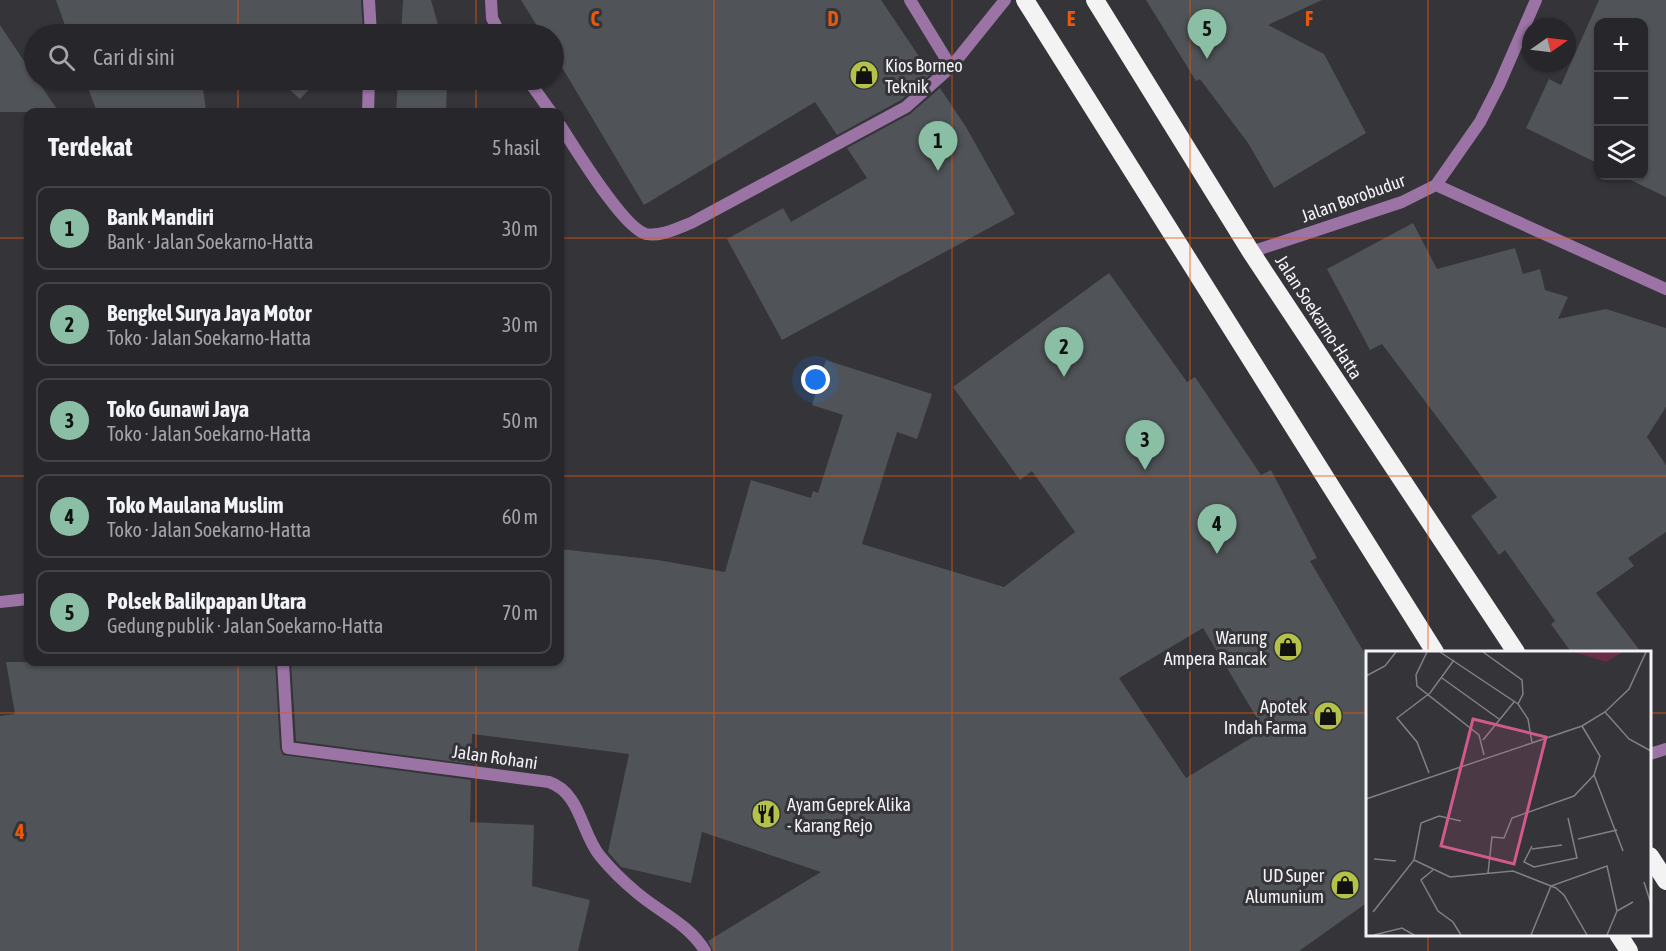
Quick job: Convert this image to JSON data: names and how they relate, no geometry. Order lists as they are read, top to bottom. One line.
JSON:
{"streets":{"highway":["Jalan Soekarno-Hatta"],"street":["Jalan Borobudur","Jalan Rohani"]},"crossings":[["Jalan Borobudur","Jalan Soekarno-Hatta"]],"places":{"shop":["Kios Borneo Teknik","Warung Ampera Rancak","Apotek Indah Farma","UD Super Alumunium"],"restaurant":["Ayam Geprek Alika - Karang Rejo"]},"north":"right","page":{"pins":["5","1","2","3","4"],"map_buttons":["+","−"],"search":"Cari di sini","heading":["Terdekat","5 hasil"],"list":[{"mark":"1","name":"Bank Mandiri","note":"Bank · Jalan Soekarno-Hatta","value":"30 m"},{"mark":"2","name":"Bengkel Surya Jaya Motor","note":"Toko · Jalan Soekarno-Hatta","value":"30 m"},{"mark":"3","name":"Toko Gunawi Jaya","note":"Toko · Jalan Soekarno-Hatta","value":"50 m"},{"mark":"4","name":"Toko Maulana Muslim","note":"Toko · Jalan Soekarno-Hatta","value":"60 m"},{"mark":"5","name":"Polsek Balikpapan Utara","note":"Gedung publik · Jalan Soekarno-Hatta","value":"70 m"}]},"grid":{"columns":["C","D","E","F"],"rows":["4"]}}
